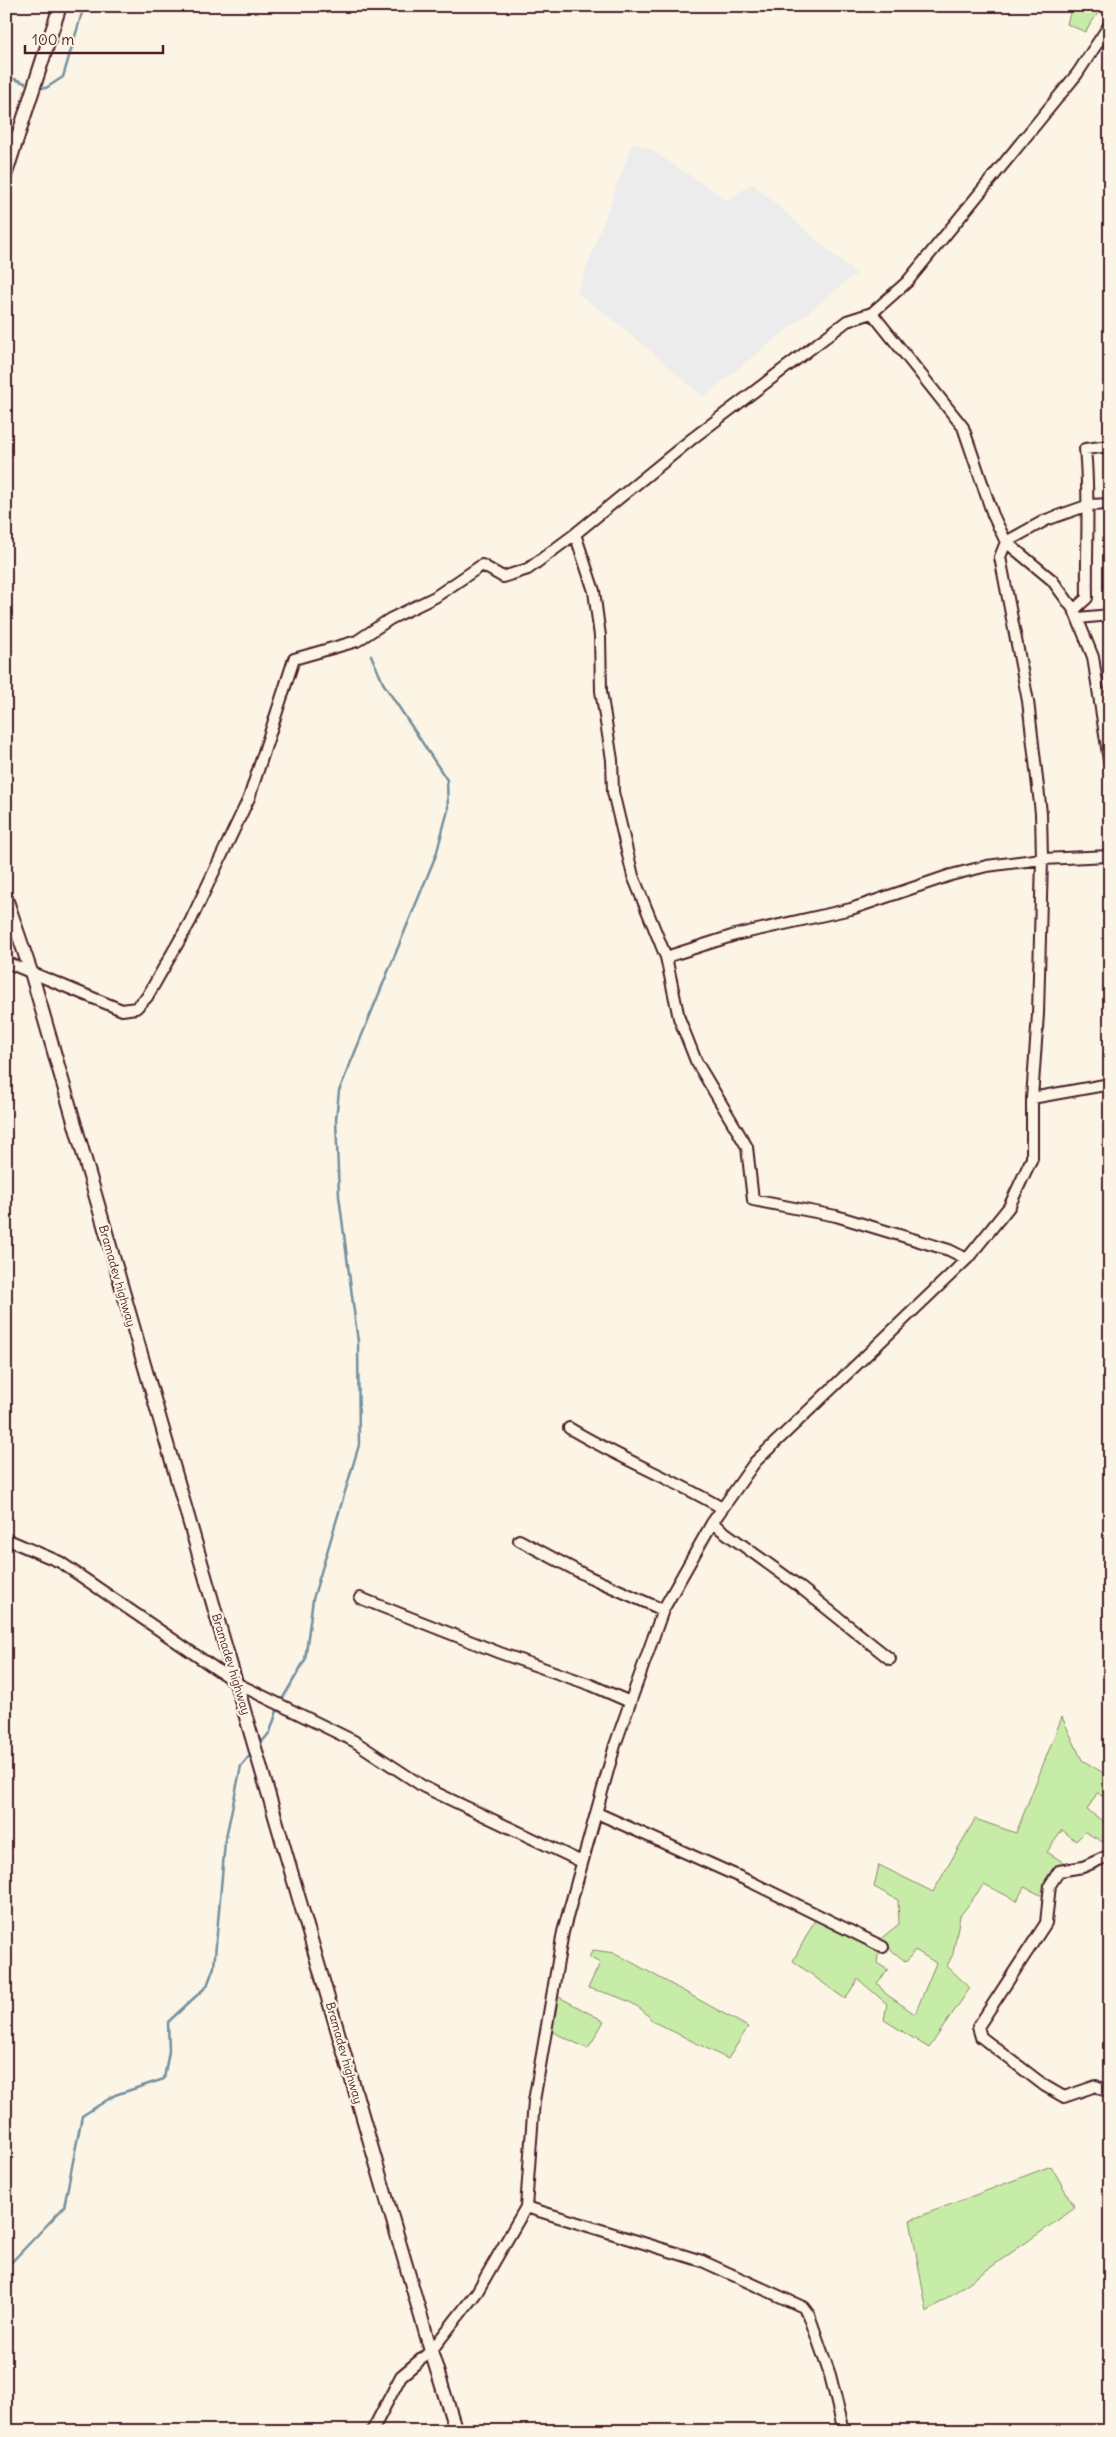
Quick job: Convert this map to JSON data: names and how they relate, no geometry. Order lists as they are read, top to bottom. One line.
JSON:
{"streets":{"street":["Bramadev highway"]},"scale_bar":"100 m"}
